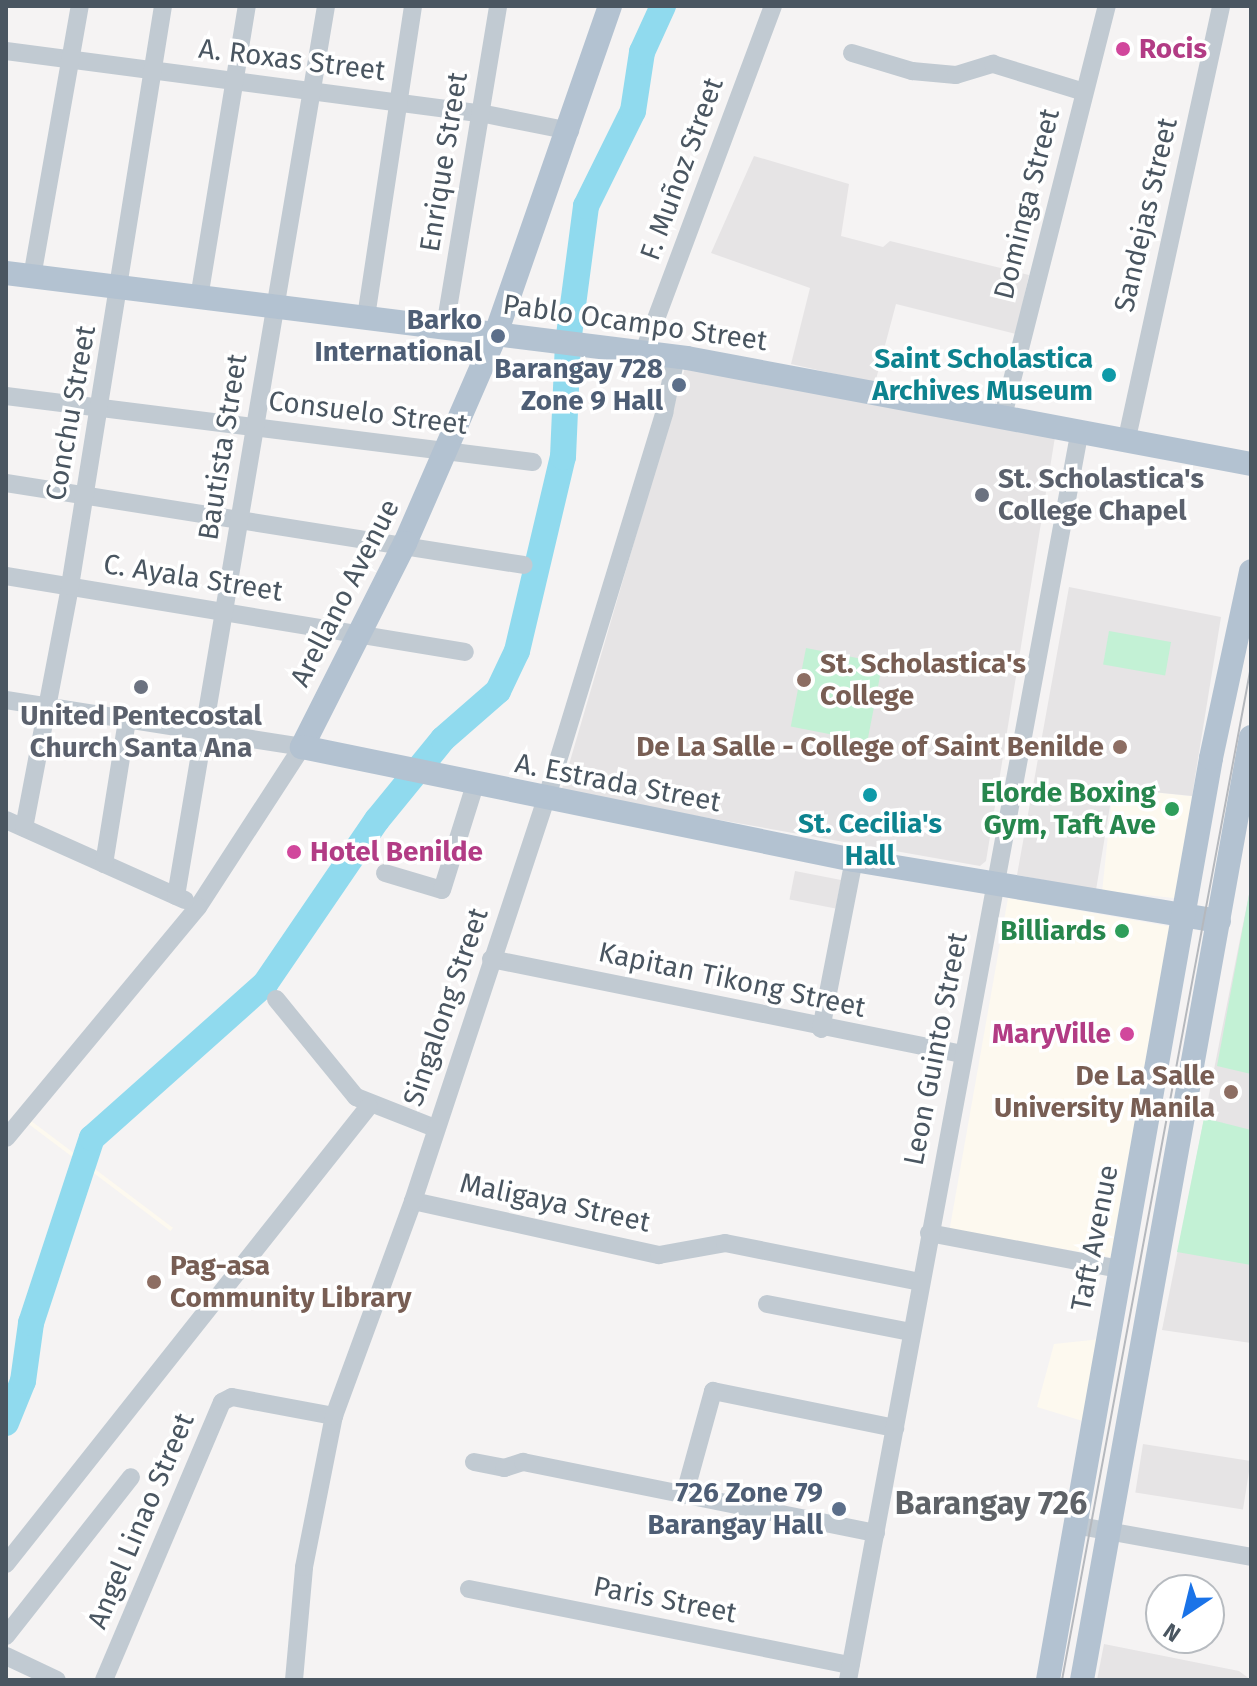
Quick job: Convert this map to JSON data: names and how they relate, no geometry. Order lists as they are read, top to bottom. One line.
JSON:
{"streets":{"main road":["Pablo Ocampo Street","Arellano Avenue","A. Estrada Street","Taft Avenue"],"street":["A. Roxas Street","Enrique Street","F. Muñoz Street","Dominga Street","Sandejas Street","Conchu Street","Consuelo Street","Bautista Street","C. Ayala Street","Kapitan Tikong Street","Singalong Street","Leon Guinto Street","Maligaya Street","Angel Linao Street","Paris Street"]},"crossings":[["A. Roxas Street","Enrique Street"],["A. Roxas Street","Conchu Street"],["A. Roxas Street","Bautista Street"],["A. Roxas Street","Arellano Avenue"],["Enrique Street","Pablo Ocampo Street"],["F. Muñoz Street","Pablo Ocampo Street"],["Dominga Street","Pablo Ocampo Street"],["Sandejas Street","Pablo Ocampo Street"],["Pablo Ocampo Street","Conchu Street"],["Pablo Ocampo Street","Bautista Street"],["Pablo Ocampo Street","Arellano Avenue"],["Pablo Ocampo Street","Singalong Street"],["Pablo Ocampo Street","Leon Guinto Street"],["Conchu Street","Consuelo Street"],["Conchu Street","C. Ayala Street"],["Conchu Street","A. Estrada Street"],["Consuelo Street","Bautista Street"],["Consuelo Street","Arellano Avenue"],["Bautista Street","C. Ayala Street"],["Bautista Street","A. Estrada Street"],["C. Ayala Street","Arellano Avenue"],["Arellano Avenue","A. Estrada Street"],["A. Estrada Street","Singalong Street"],["A. Estrada Street","Leon Guinto Street"],["A. Estrada Street","Taft Avenue"],["Kapitan Tikong Street","Singalong Street"],["Kapitan Tikong Street","Leon Guinto Street"],["Singalong Street","Maligaya Street"],["Singalong Street","Angel Linao Street"],["Leon Guinto Street","Maligaya Street"],["Leon Guinto Street","Paris Street"]],"districts":["Barangay 726"],"places":["Rocis","Barko International","Saint Scholastica Archives Museum","Barangay 728 Zone 9 Hall","St. Scholastica's College Chapel","St. Scholastica's College","United Pentecostal Church Santa Ana","De La Salle - College of Saint Benilde","St. Cecilia's Hall","Elorde Boxing Gym, Taft Ave","Hotel Benilde","Billiards","MaryVille","De La Salle University Manila","Pag-asa Community Library","726 Zone 79 Barangay Hall"],"north":"bottom left"}
